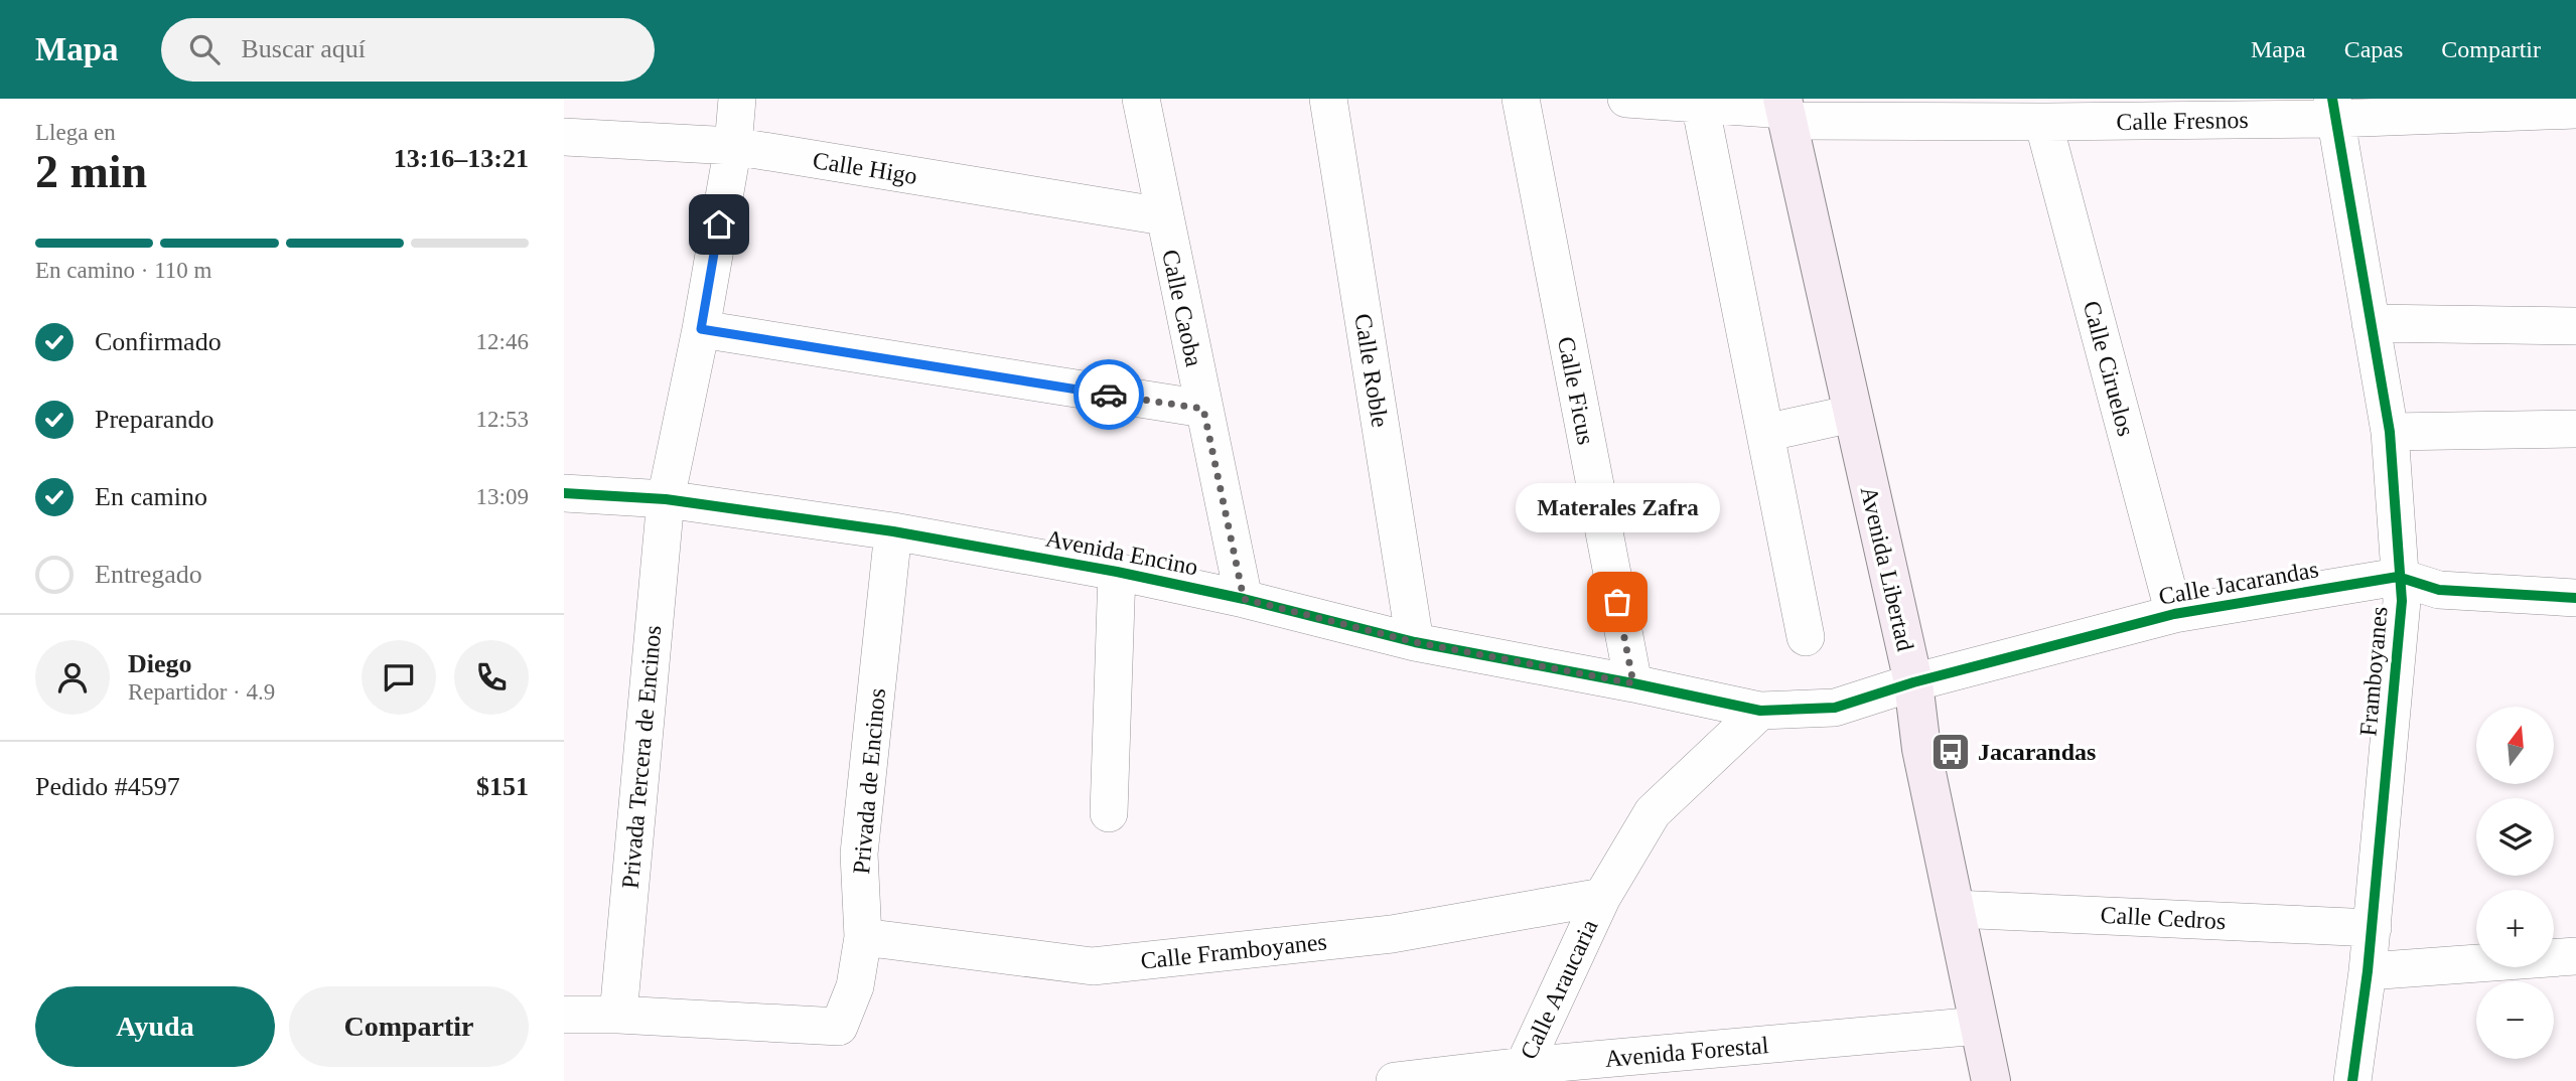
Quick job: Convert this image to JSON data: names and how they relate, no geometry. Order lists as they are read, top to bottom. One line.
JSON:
{"streets":{"main road":["Avenida Libertad"],"street":["Calle Fresnos","Calle Higo","Calle Caoba","Calle Ciruelos","Calle Roble","Calle Ficus","Avenida Encino","Calle Jacarandas","Framboyanes","Privada Tercera de Encinos","Privada de Encinos","Calle Cedros","Calle Framboyanes","Calle Araucaria","Avenida Forestal"]},"crossings":[["Calle Fresnos","Calle Ciruelos"],["Calle Fresnos","Avenida Libertad"],["Calle Fresnos","Framboyanes"],["Calle Higo","Calle Caoba"],["Calle Higo","Privada Tercera de Encinos"],["Calle Caoba","Avenida Encino"],["Calle Ciruelos","Calle Jacarandas"],["Calle Roble","Avenida Encino"],["Calle Ficus","Avenida Encino"],["Avenida Encino","Avenida Libertad"],["Avenida Encino","Calle Jacarandas"],["Avenida Encino","Privada Tercera de Encinos"],["Avenida Encino","Privada de Encinos"],["Avenida Encino","Calle Araucaria"],["Avenida Libertad","Calle Jacarandas"],["Avenida Libertad","Calle Cedros"],["Avenida Libertad","Avenida Forestal"],["Calle Jacarandas","Framboyanes"],["Framboyanes","Calle Cedros"],["Privada Tercera de Encinos","Privada de Encinos"],["Privada de Encinos","Calle Framboyanes"],["Calle Framboyanes","Calle Araucaria"],["Calle Araucaria","Avenida Forestal"]],"places":{"other":["Materales Zafra"],"bus stop":["Jacarandas"]},"north":"top","page":{"header":"Mapa","search":"Buscar aquí","nav":["Mapa","Capas","Compartir"],"heading":["2 min","Llega en","13:16–13:21"],"panel":["Diego","Repartidor · 4.9","Pedido #4597","$151"],"bar":"En camino · 110 m","list":[["Confirmado","12:46"],["Preparando","12:53"],["En camino","13:09"],"Entregado"],"bubble":"Materales Zafra","map_buttons":["+","−"],"buttons":["Ayuda","Compartir"]}}
